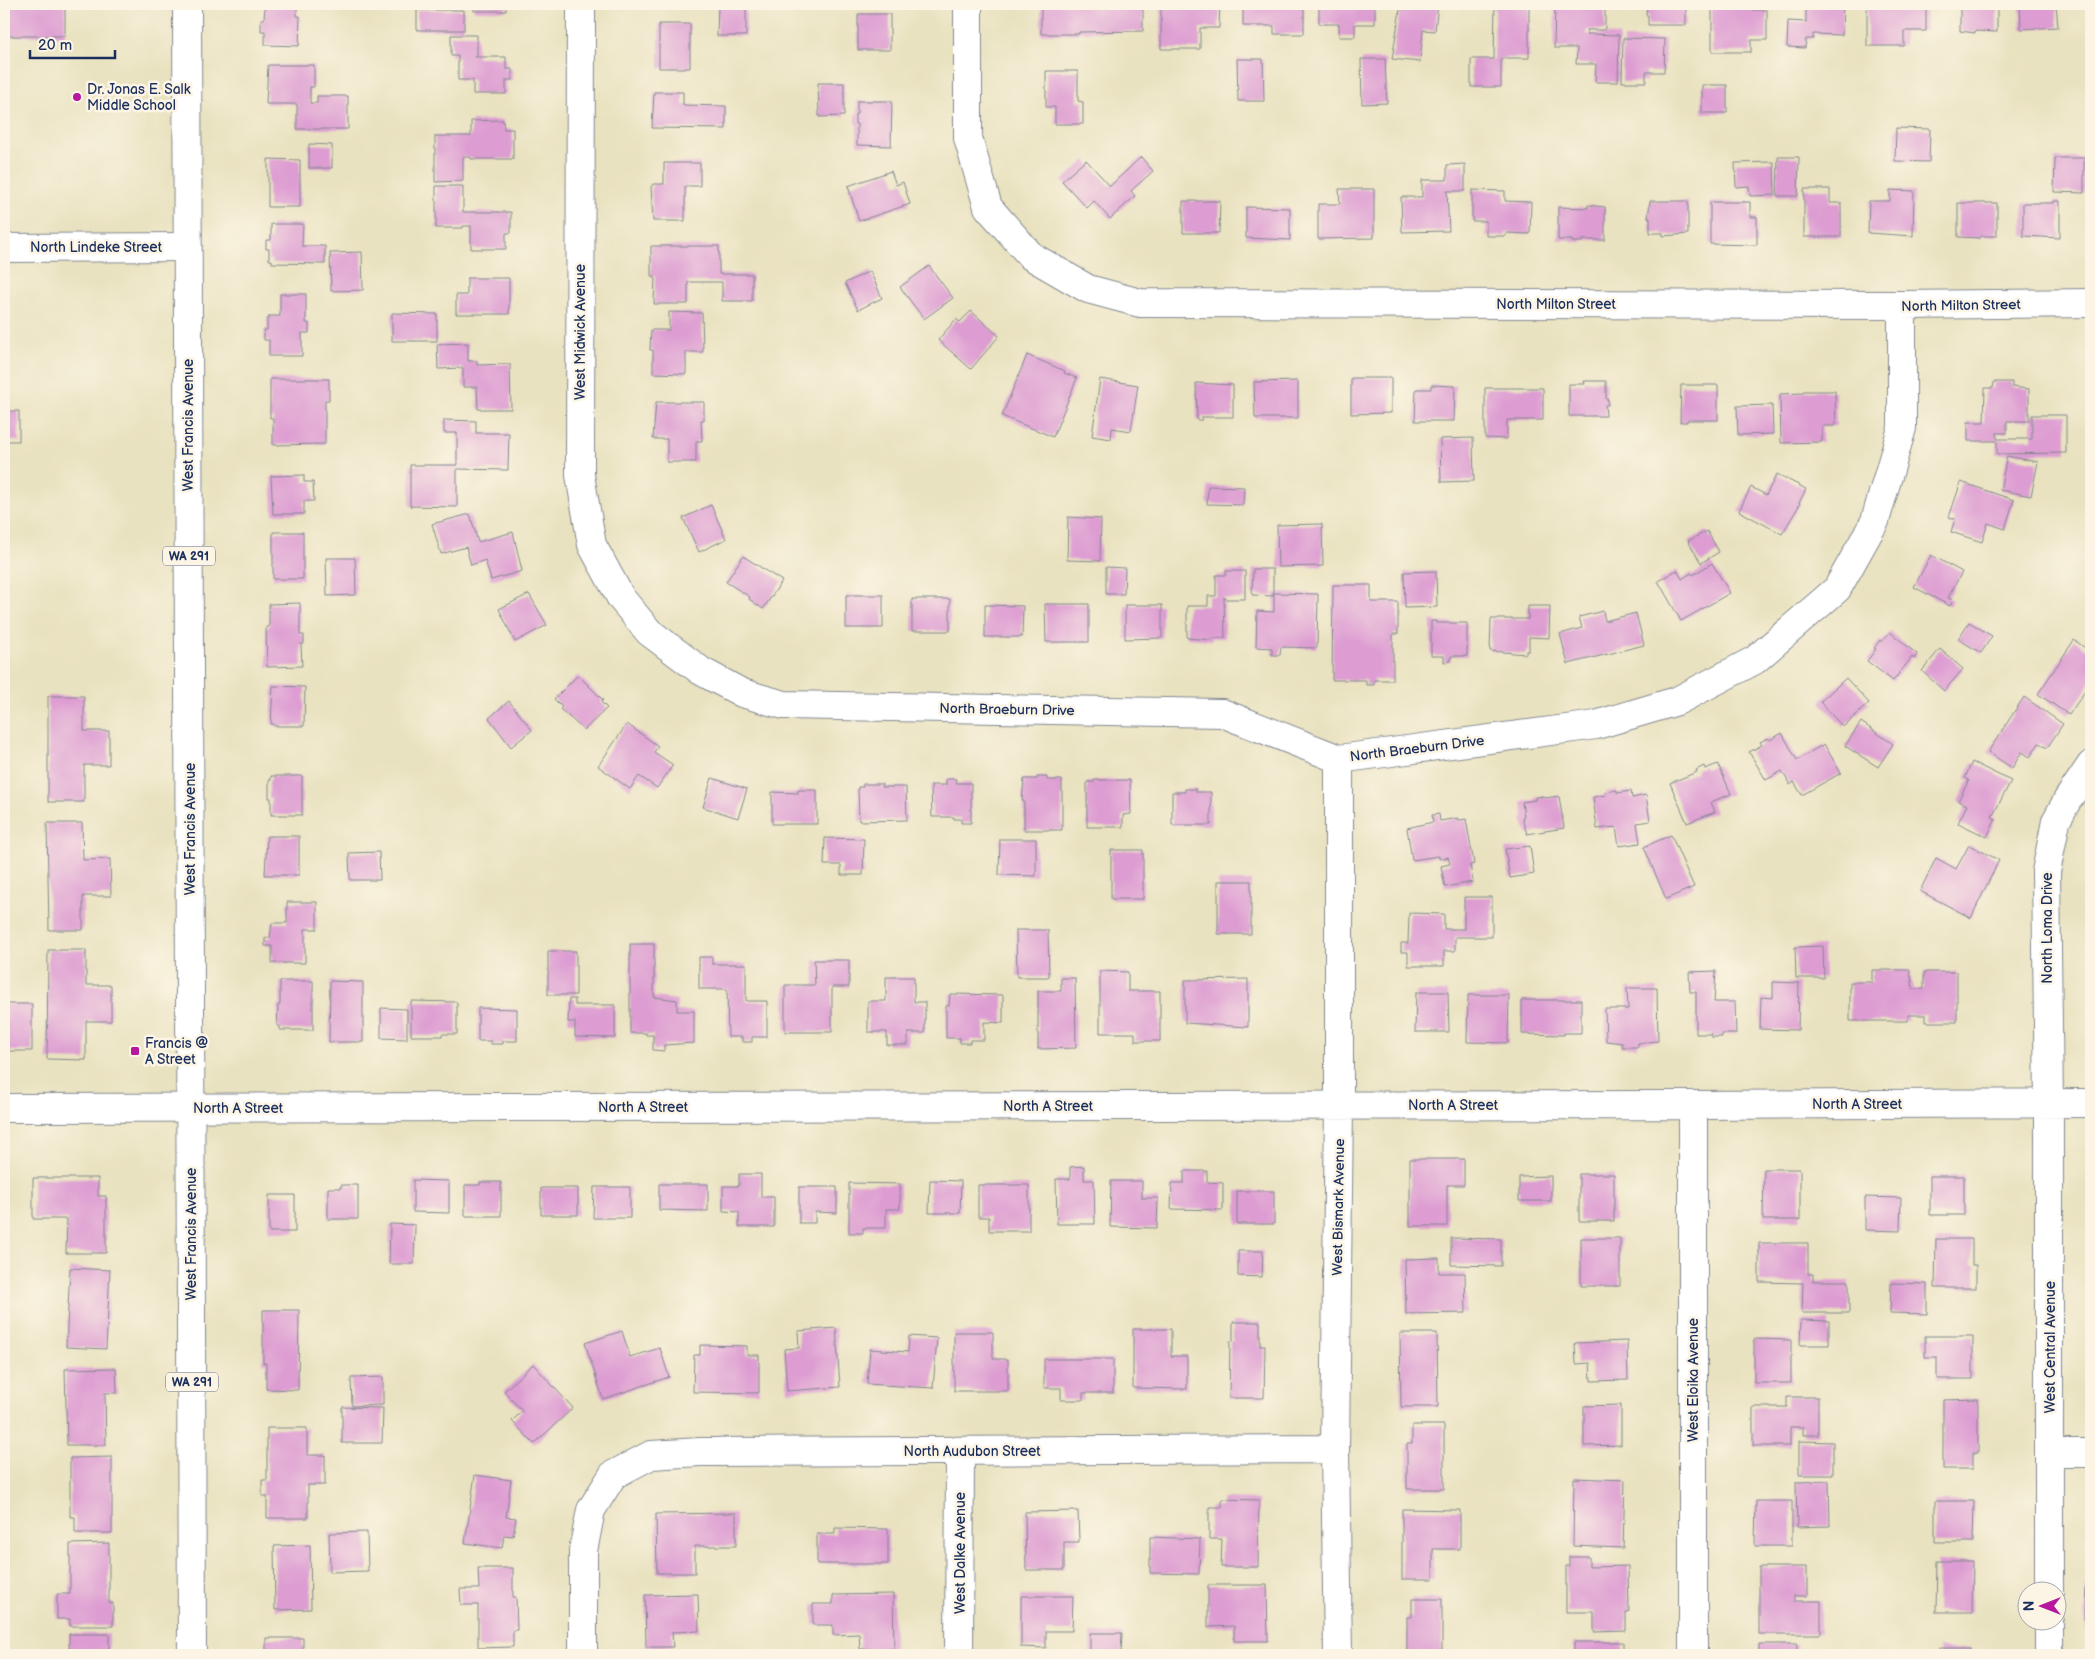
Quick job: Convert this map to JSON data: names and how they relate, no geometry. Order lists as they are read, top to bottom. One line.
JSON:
{"streets":{"street":["North Lindeke Street","North Milton Street","West Midwick Avenue","West Francis Avenue","WA 291","North Braeburn Drive","North Loma Drive","North A Street","West Bismark Avenue","West Central Avenue","West Eloika Avenue","North Audubon Street","West Dalke Avenue"]},"crossings":[["North Lindeke Street","West Francis Avenue"],["North Milton Street","North Braeburn Drive"],["West Midwick Avenue","North Braeburn Drive"],["West Francis Avenue","North A Street"],["North Braeburn Drive","West Bismark Avenue"],["North Loma Drive","North A Street"],["North Loma Drive","West Central Avenue"],["North A Street","West Bismark Avenue"],["North A Street","West Central Avenue"],["North A Street","West Eloika Avenue"],["West Bismark Avenue","North Audubon Street"],["North Audubon Street","West Dalke Avenue"]],"places":{"other":["Dr. Jonas E. Salk Middle School"],"transit":["Francis @ A Street"]},"scale_bar":"20 m","north":"left"}
